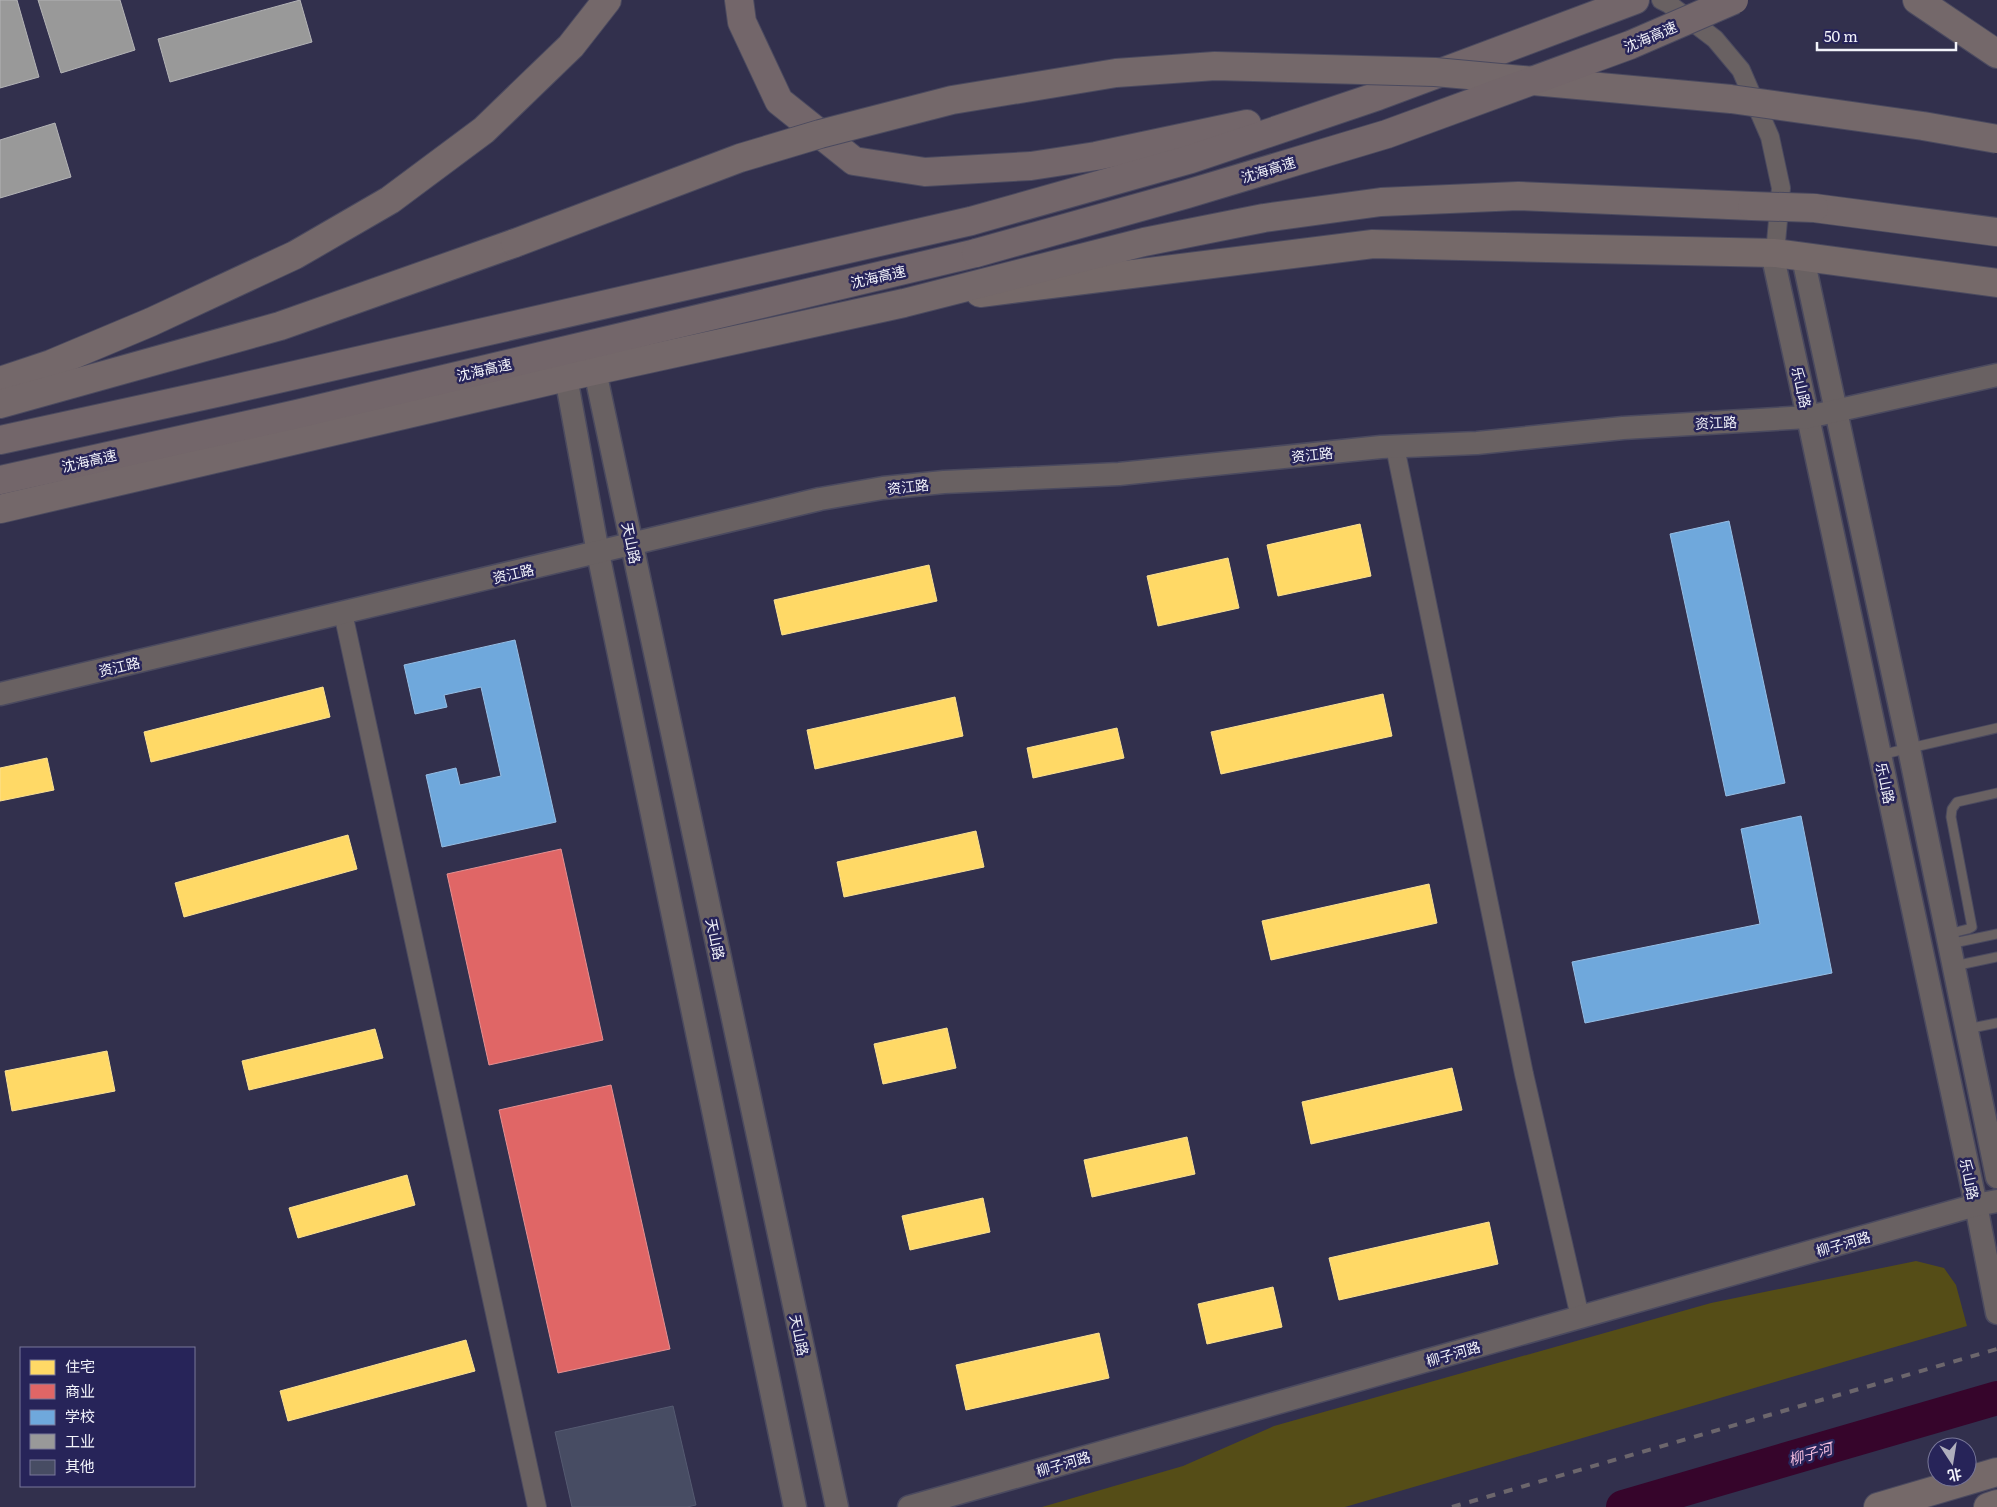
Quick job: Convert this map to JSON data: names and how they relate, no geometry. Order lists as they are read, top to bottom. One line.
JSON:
{"streets":{"highway":["沈海高速"],"street":["乐山路","资江路","天山路","柳子河路"]},"crossings":[["乐山路","资江路"],["乐山路","柳子河路"],["资江路","天山路"]],"water":["柳子河"],"legend":["住宅","商业","学校","工业","其他"],"scale_bar":"50 m","north":"bottom"}
